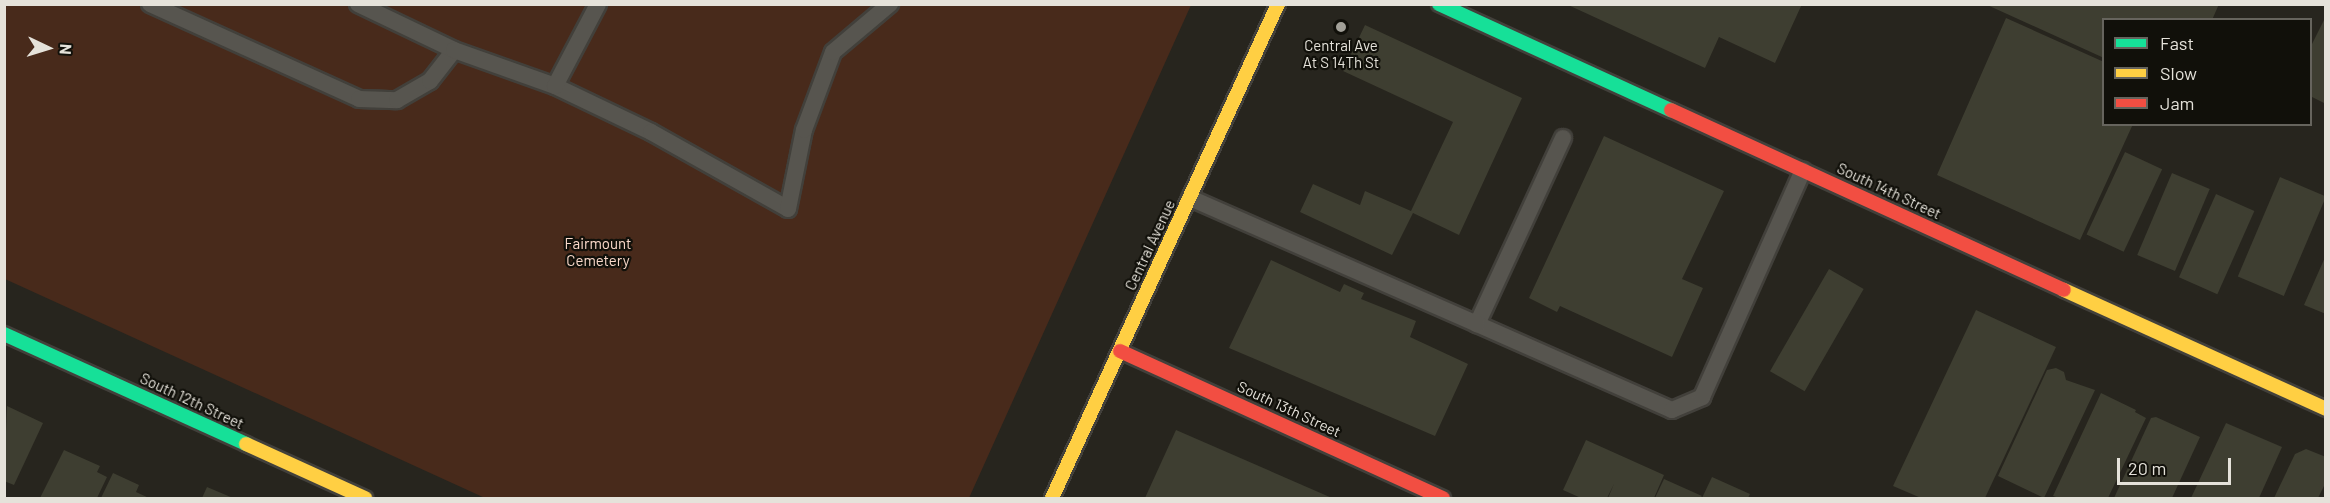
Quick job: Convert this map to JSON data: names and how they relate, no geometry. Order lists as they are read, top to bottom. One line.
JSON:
{"streets":{"street":["South 14th Street","Central Avenue","South 12th Street","South 13th Street"]},"crossings":[["Central Avenue","South 13th Street"]],"parks":["Fairmount Cemetery"],"places":["Central Ave At S 14Th St"],"legend":["Fast","Slow","Jam"],"scale_bar":"20 m","north":"right"}
